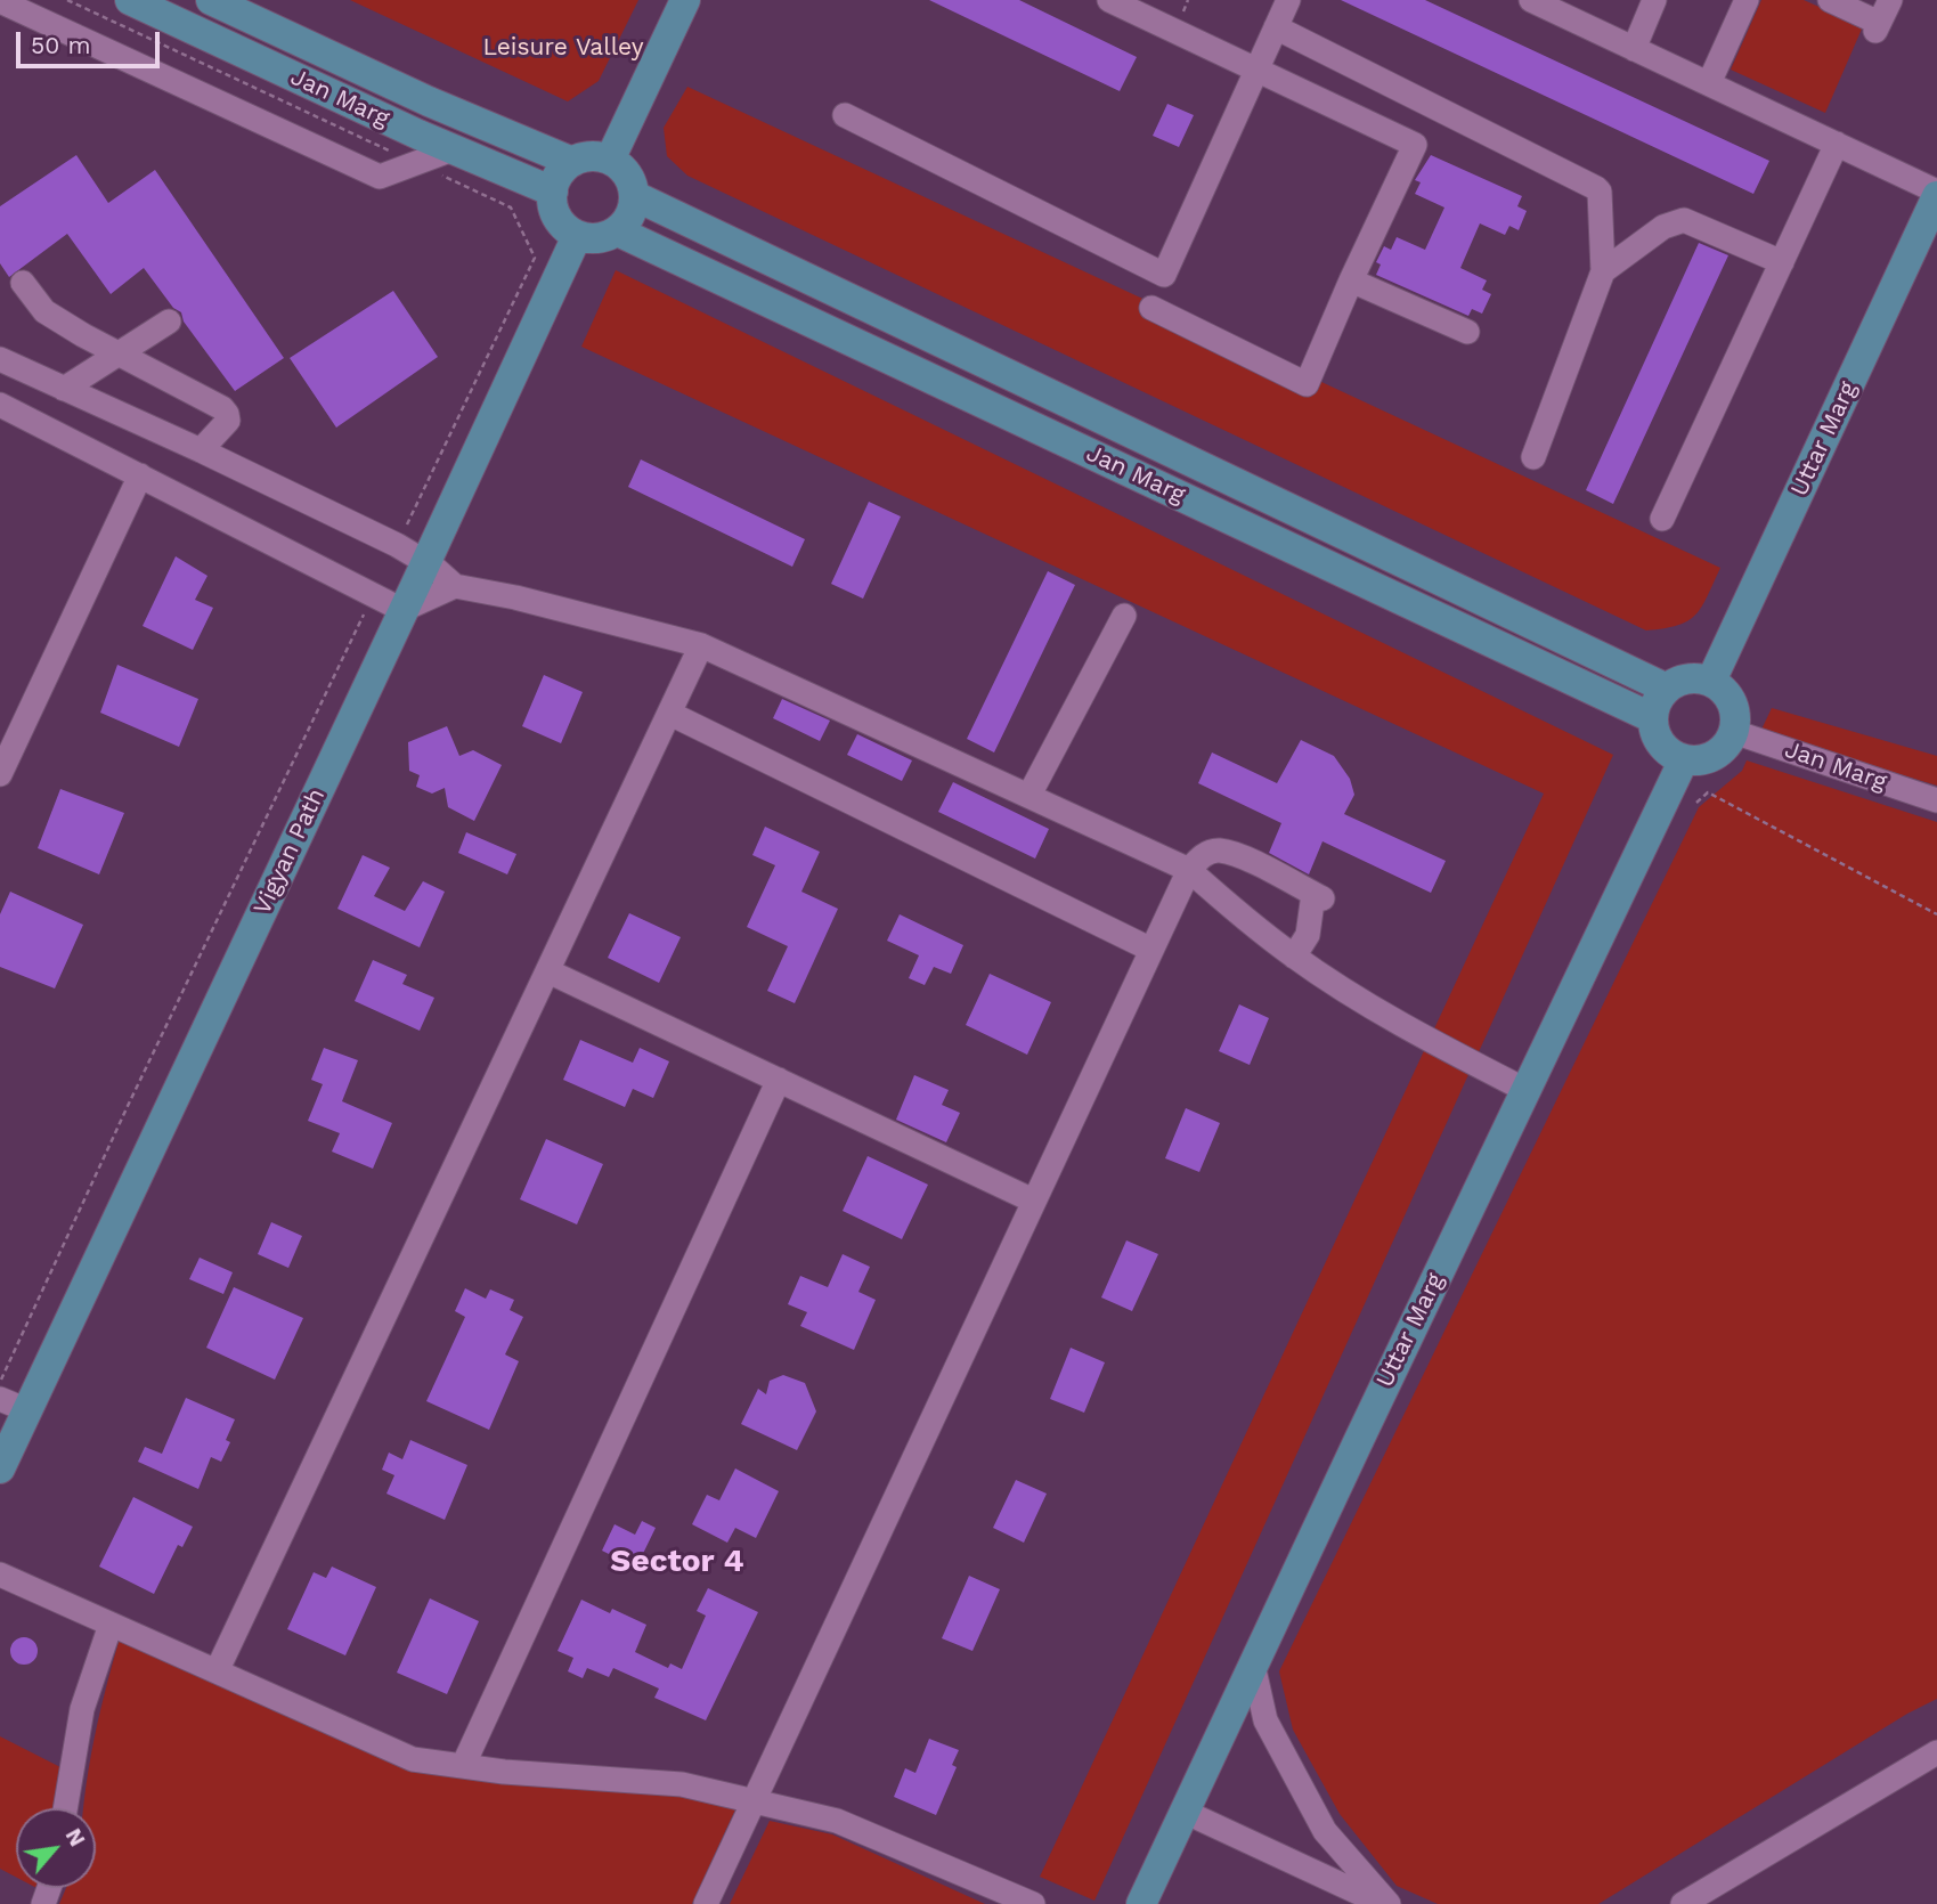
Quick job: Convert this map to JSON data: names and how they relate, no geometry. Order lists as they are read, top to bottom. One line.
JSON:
{"streets":{"main road":["Jan Marg","Uttar Marg","Vigyan Path"]},"crossings":[["Jan Marg","Uttar Marg"],["Jan Marg","Vigyan Path"]],"districts":["Sector 4"],"parks":["Leisure Valley"],"scale_bar":"50 m","north":"top right"}
